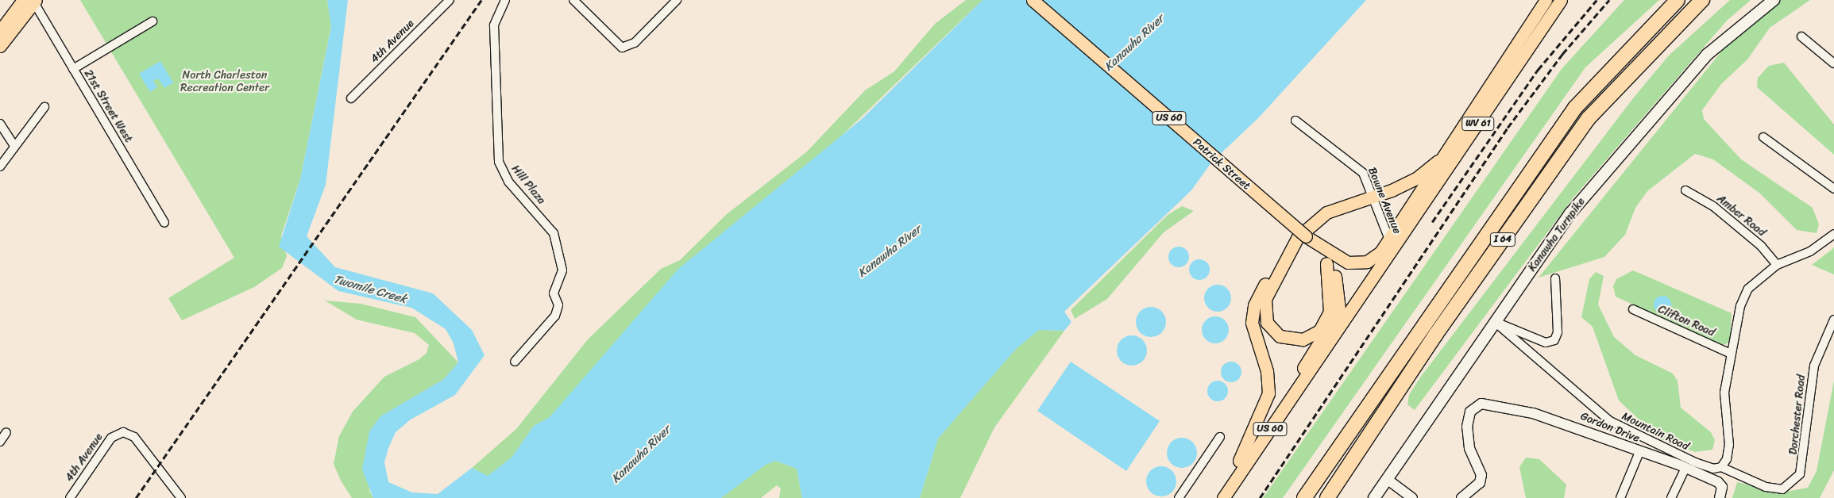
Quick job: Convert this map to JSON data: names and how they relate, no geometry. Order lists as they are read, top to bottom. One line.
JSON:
{"streets":{"highway":["I 64"],"main road":["US 60","WV 61","Patrick Street","Kanawha Turnpike"],"street":["4th Avenue","21st Street West","Hill Plaza","Bowne Avenue","Amber Road","Clifton Road","Dorchester Road","Gordon Drive","Mountain Road"]},"crossings":[["US 60","Patrick Street"],["WV 61","Bowne Avenue"],["Kanawha Turnpike","Mountain Road"],["Dorchester Road","Mountain Road"]],"water":["Kanawha River","Twomile Creek"],"parks":["North Charleston Recreation Center"]}
